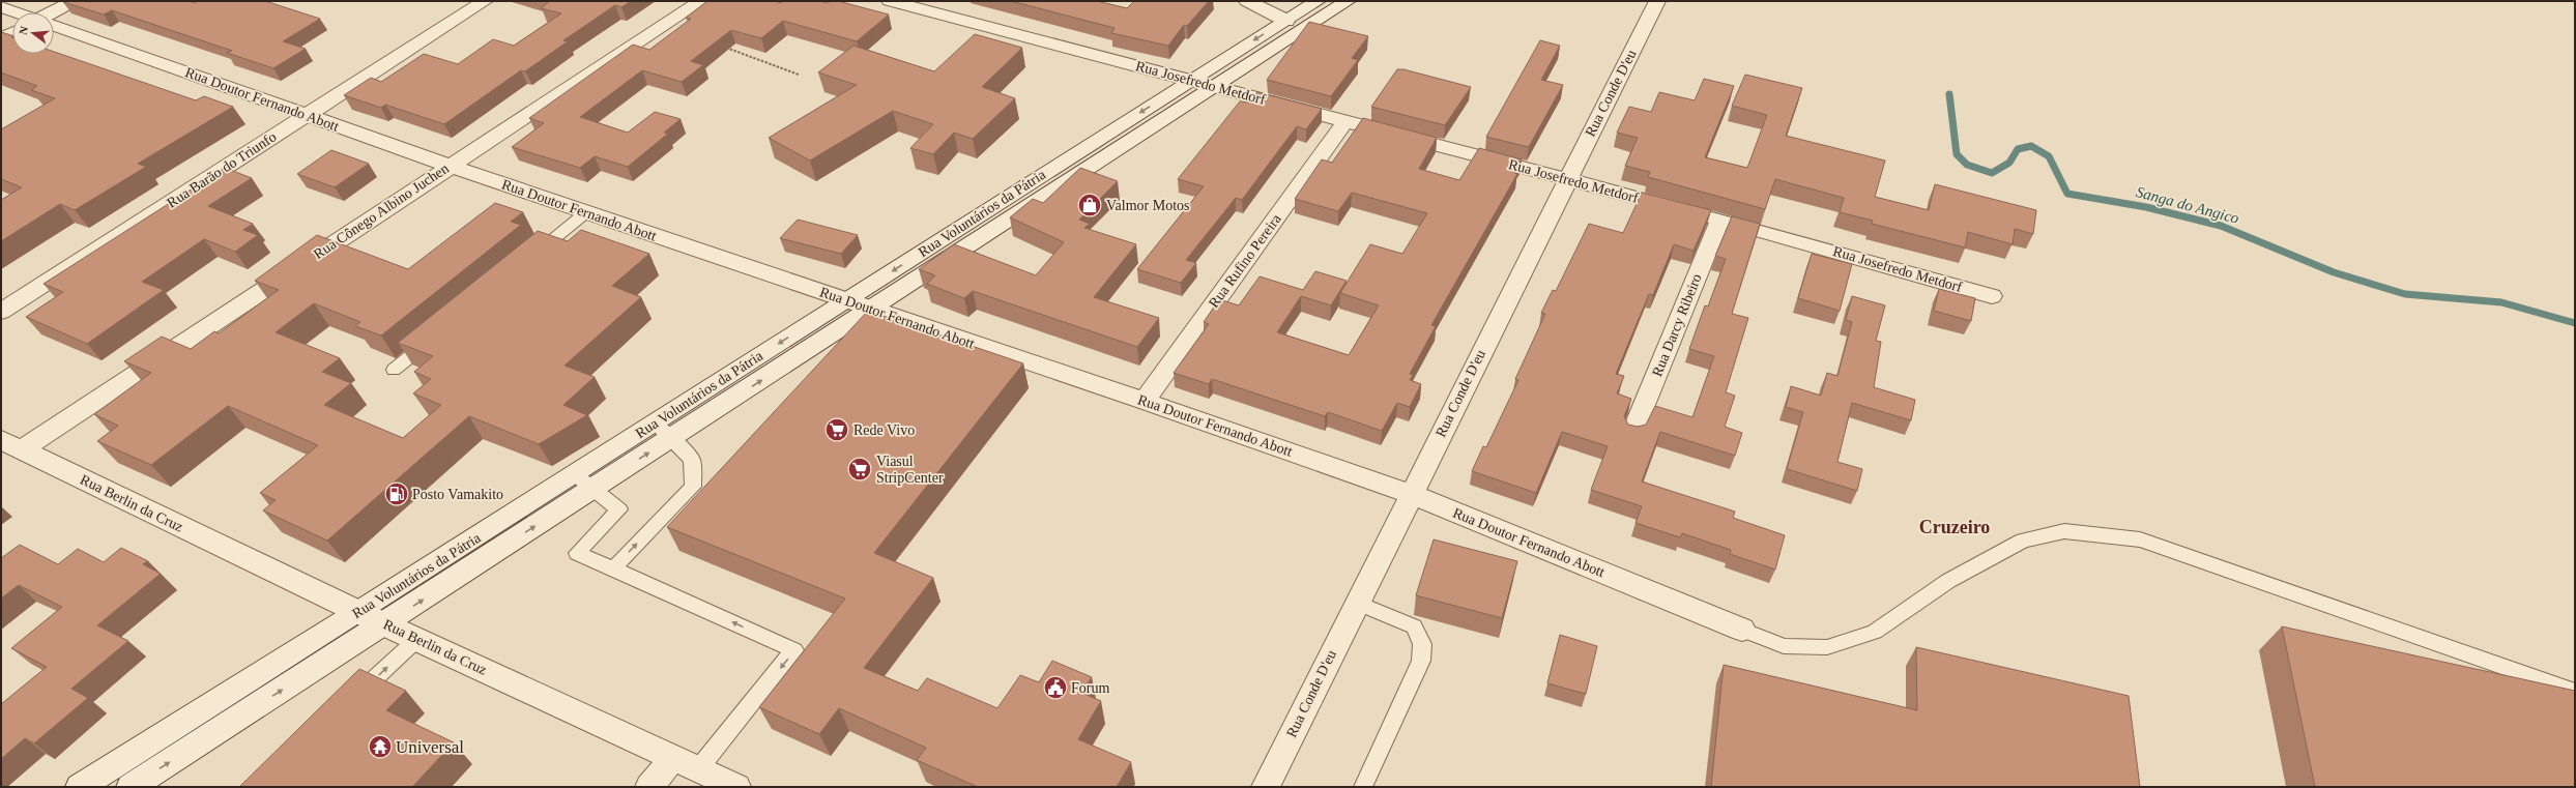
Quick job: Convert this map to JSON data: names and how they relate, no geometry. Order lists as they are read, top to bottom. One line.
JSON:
{"streets":{"street":["Rua Josefredo Metdorf","Rua Conde D'eu","Rua Doutor Fernando Abott","Rua Barão do Triunfo","Rua Cônego Albino Juchen","Rua Voluntários da Pátria","Rua Rufino Pereira","Rua Darcy Ribeiro","Rua Berlin da Cruz"]},"crossings":[["Rua Josefredo Metdorf","Rua Conde D'eu"],["Rua Josefredo Metdorf","Rua Voluntários da Pátria"],["Rua Josefredo Metdorf","Rua Rufino Pereira"],["Rua Josefredo Metdorf","Rua Darcy Ribeiro"],["Rua Conde D'eu","Rua Doutor Fernando Abott"],["Rua Doutor Fernando Abott","Rua Barão do Triunfo"],["Rua Doutor Fernando Abott","Rua Cônego Albino Juchen"],["Rua Doutor Fernando Abott","Rua Voluntários da Pátria"],["Rua Doutor Fernando Abott","Rua Rufino Pereira"],["Rua Cônego Albino Juchen","Rua Berlin da Cruz"],["Rua Voluntários da Pátria","Rua Berlin da Cruz"]],"districts":["Cruzeiro"],"water":["Sanga do Angico"],"places":{"shop":["Valmor Motos"],"supermarket":["Rede Vivo","Viasul StripCenter"],"fuel station":["Posto Vamakito"],"public building":["Forum"],"temple":["Universal"]},"north":"left"}
